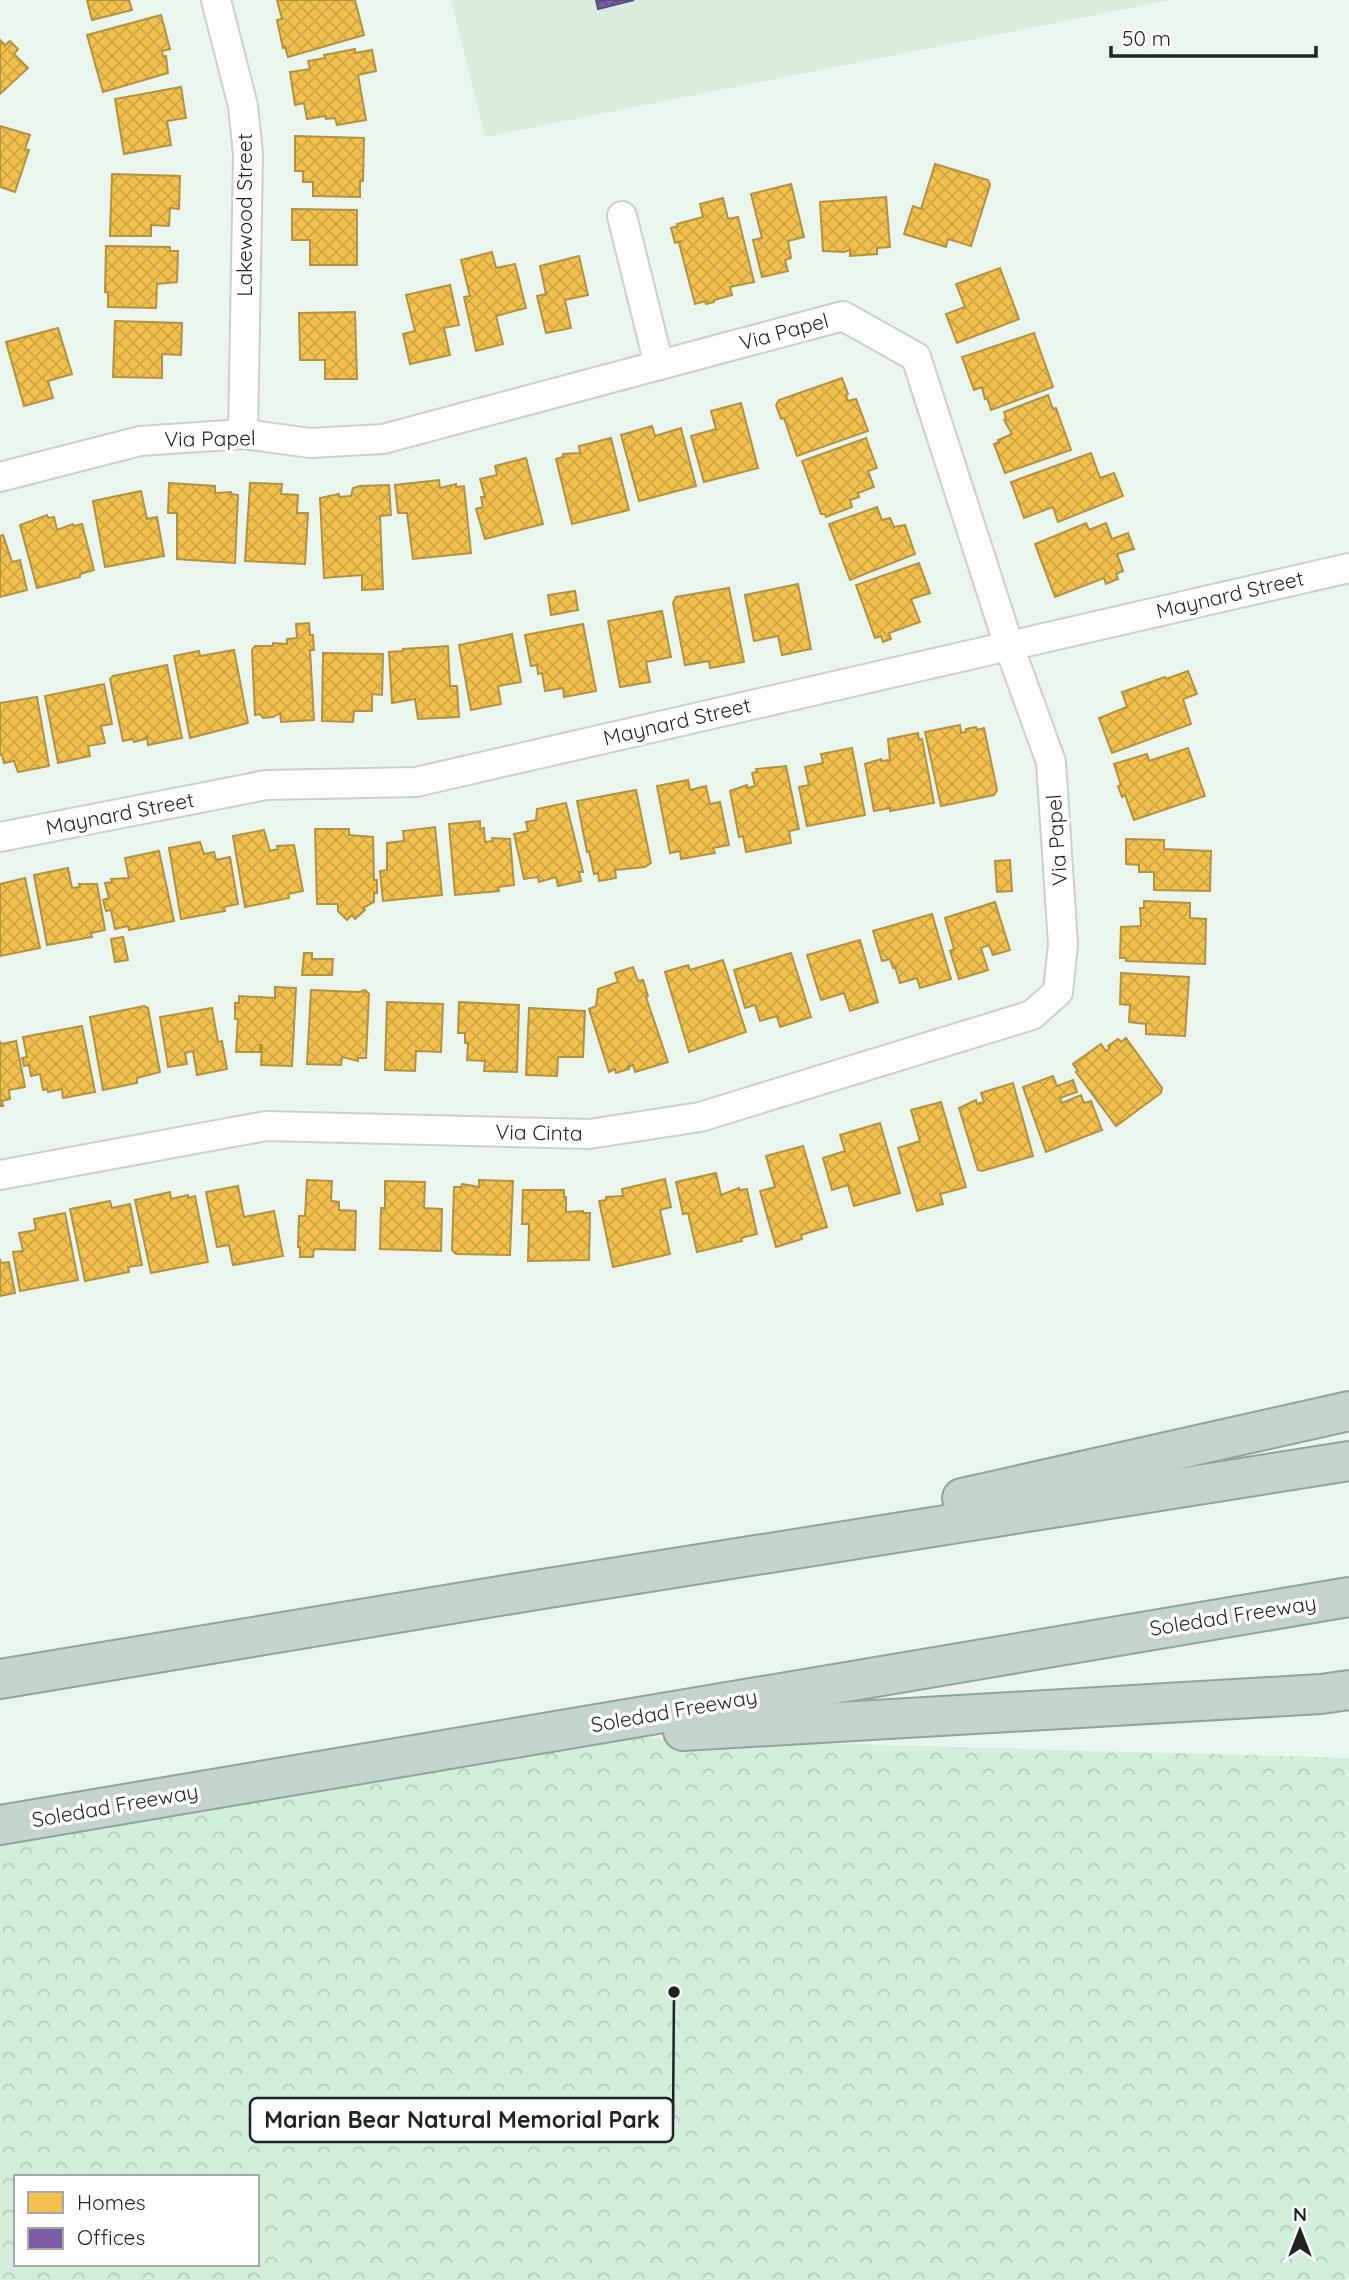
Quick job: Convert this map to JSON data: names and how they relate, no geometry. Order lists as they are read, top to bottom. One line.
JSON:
{"streets":{"highway":["Soledad Freeway"],"street":["Lakewood Street","Via Papel","Maynard Street","Via Cinta"]},"crossings":[["Lakewood Street","Via Papel"],["Via Papel","Maynard Street"],["Via Papel","Via Cinta"]],"places":["Marian Bear Natural Memorial Park"],"legend":["Homes","Offices"],"scale_bar":"50 m","north":"top"}
